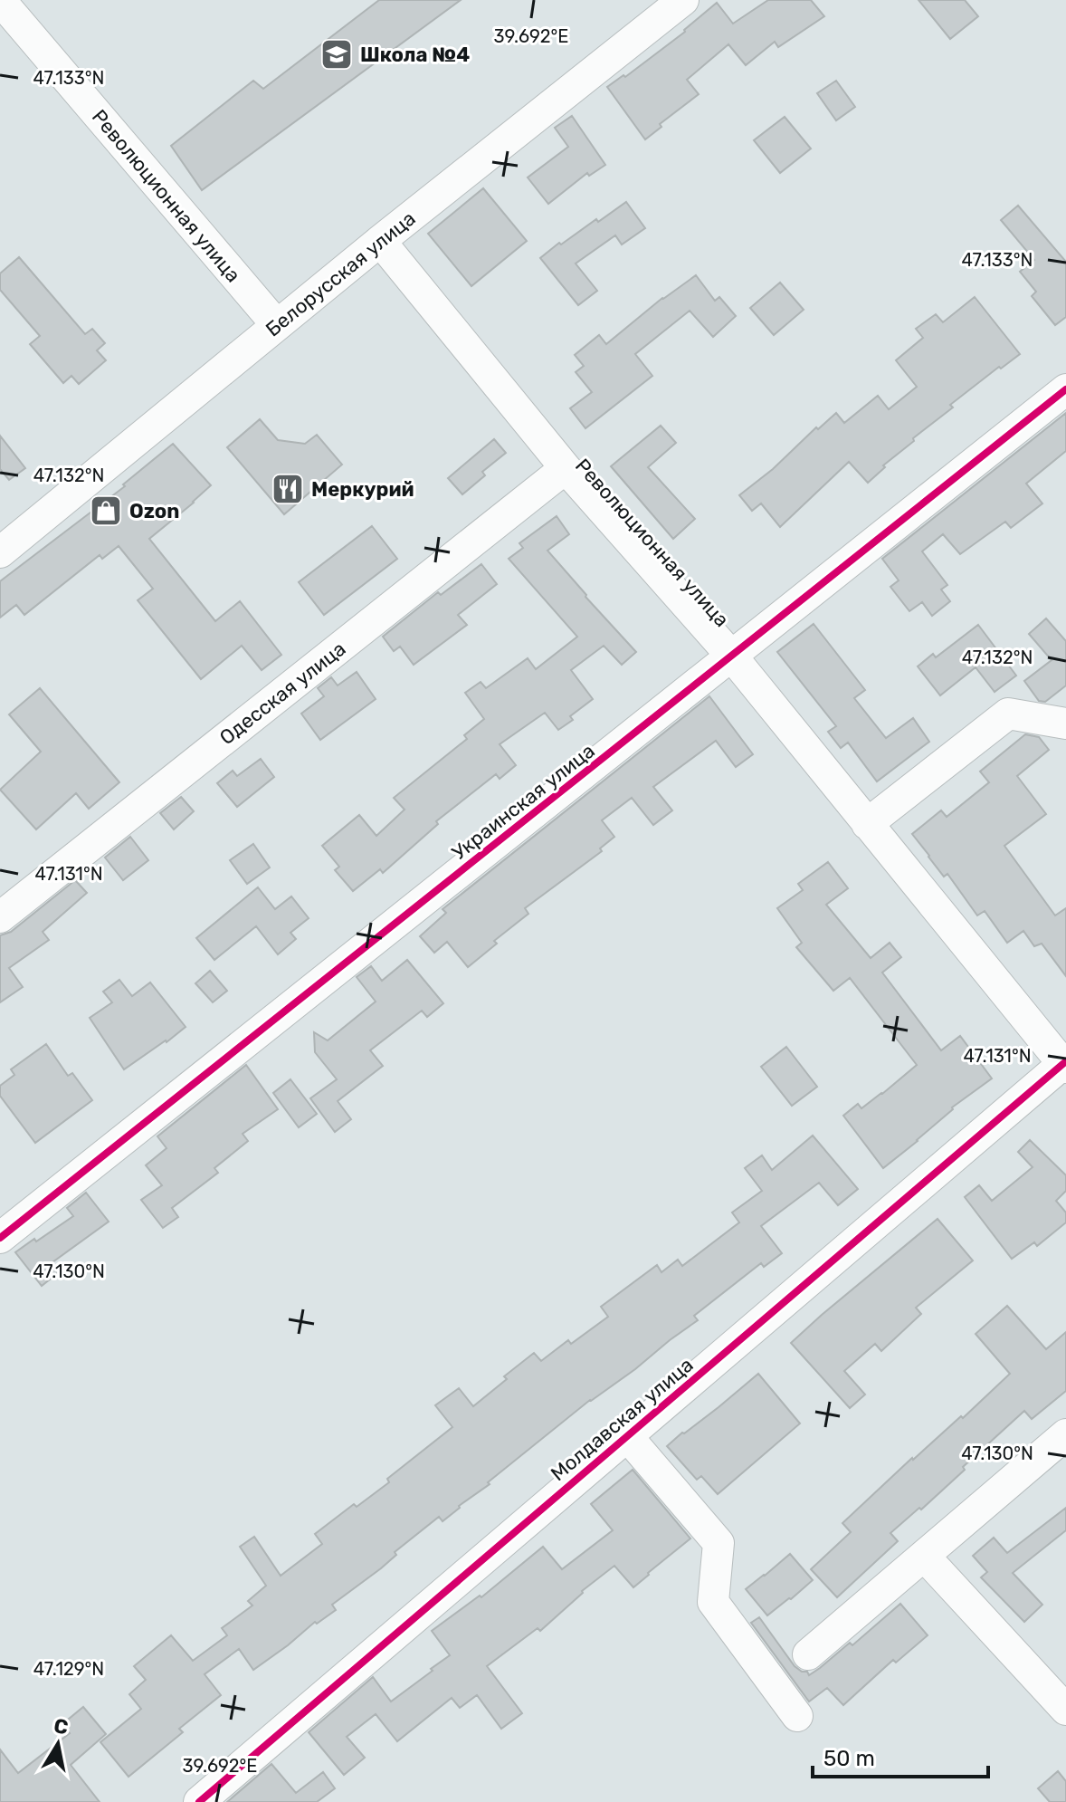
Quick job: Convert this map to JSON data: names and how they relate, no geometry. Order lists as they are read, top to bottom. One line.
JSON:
{"streets":{"street":["Революционная улица","Белорусская улица","Одесская улица","Украинская улица","Молдавская улица"]},"crossings":[["Революционная улица","Белорусская улица"],["Революционная улица","Одесская улица"],["Революционная улица","Украинская улица"],["Революционная улица","Молдавская улица"]],"places":{"school or university":["Школа №4"],"restaurant":["Меркурий"],"shop":["Ozon"]},"scale_bar":"50 m","north":"top","coordinates":["39.692°E","47.133°N","47.132°N","47.131°N","47.130°N","47.129°N"]}
